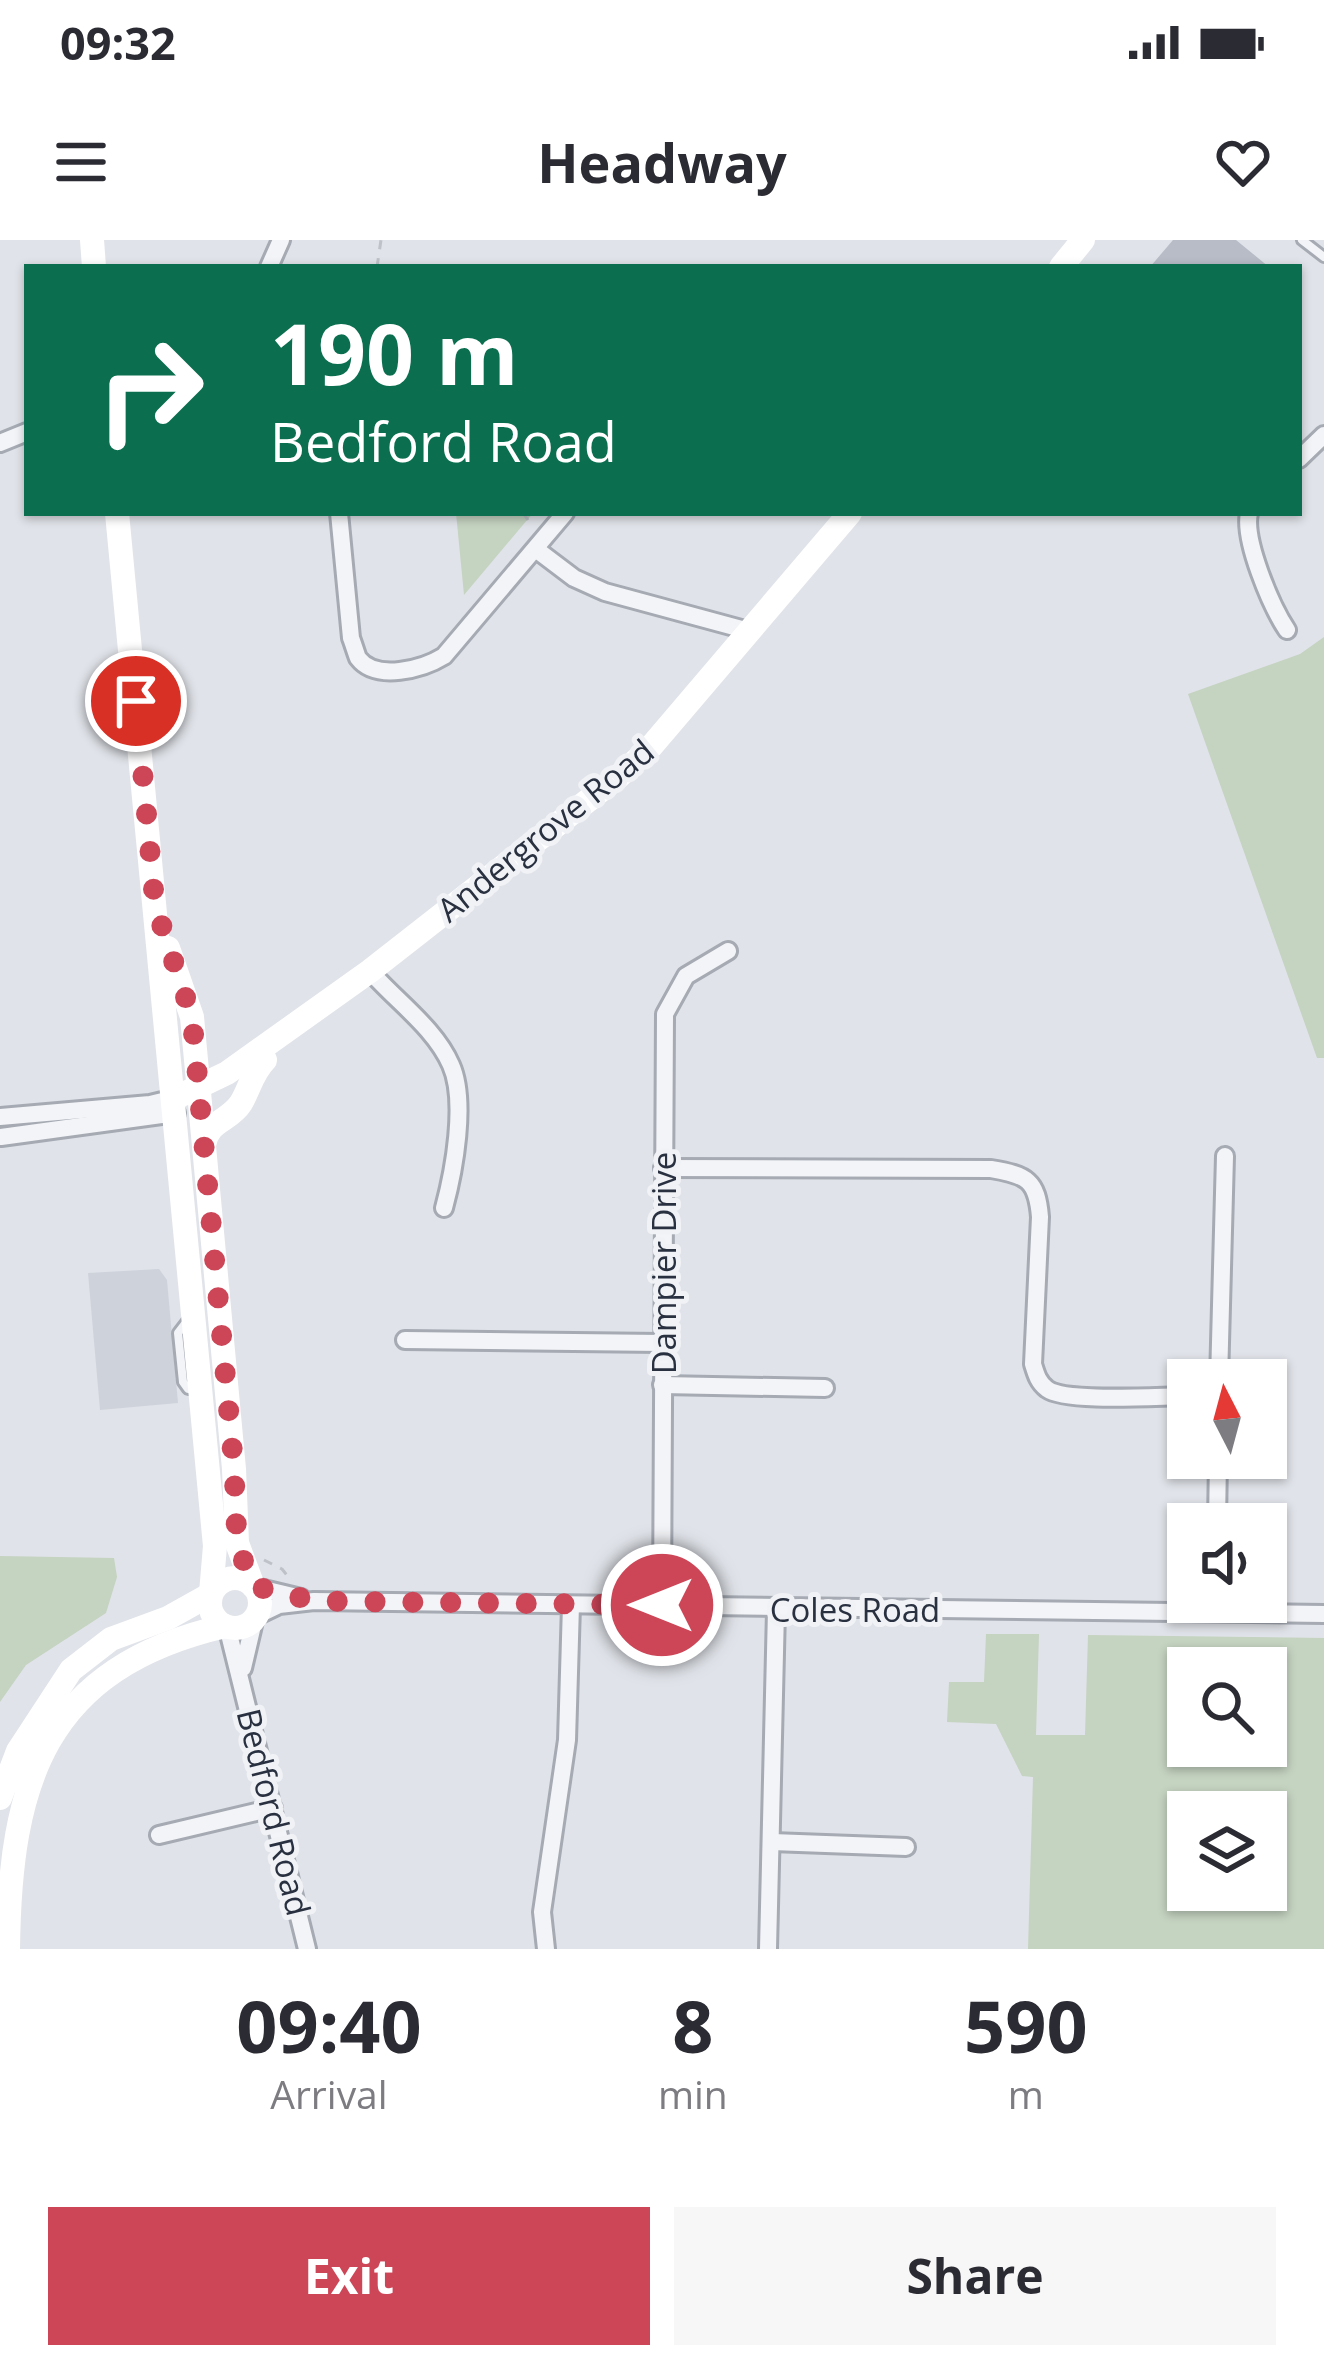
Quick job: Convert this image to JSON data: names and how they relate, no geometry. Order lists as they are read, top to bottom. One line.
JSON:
{"streets":{"street":["Andergrove Road","Dampier Drive","Coles Road","Bedford Road"]},"crossings":[["Dampier Drive","Coles Road"],["Coles Road","Bedford Road"]],"north":"top","page":{"status":"09:32","header":"Headway","turn":["190 m","Bedford Road"],"eta":["09:40","Arrival","8","min","590","m"],"buttons":["Exit","Share"]}}
